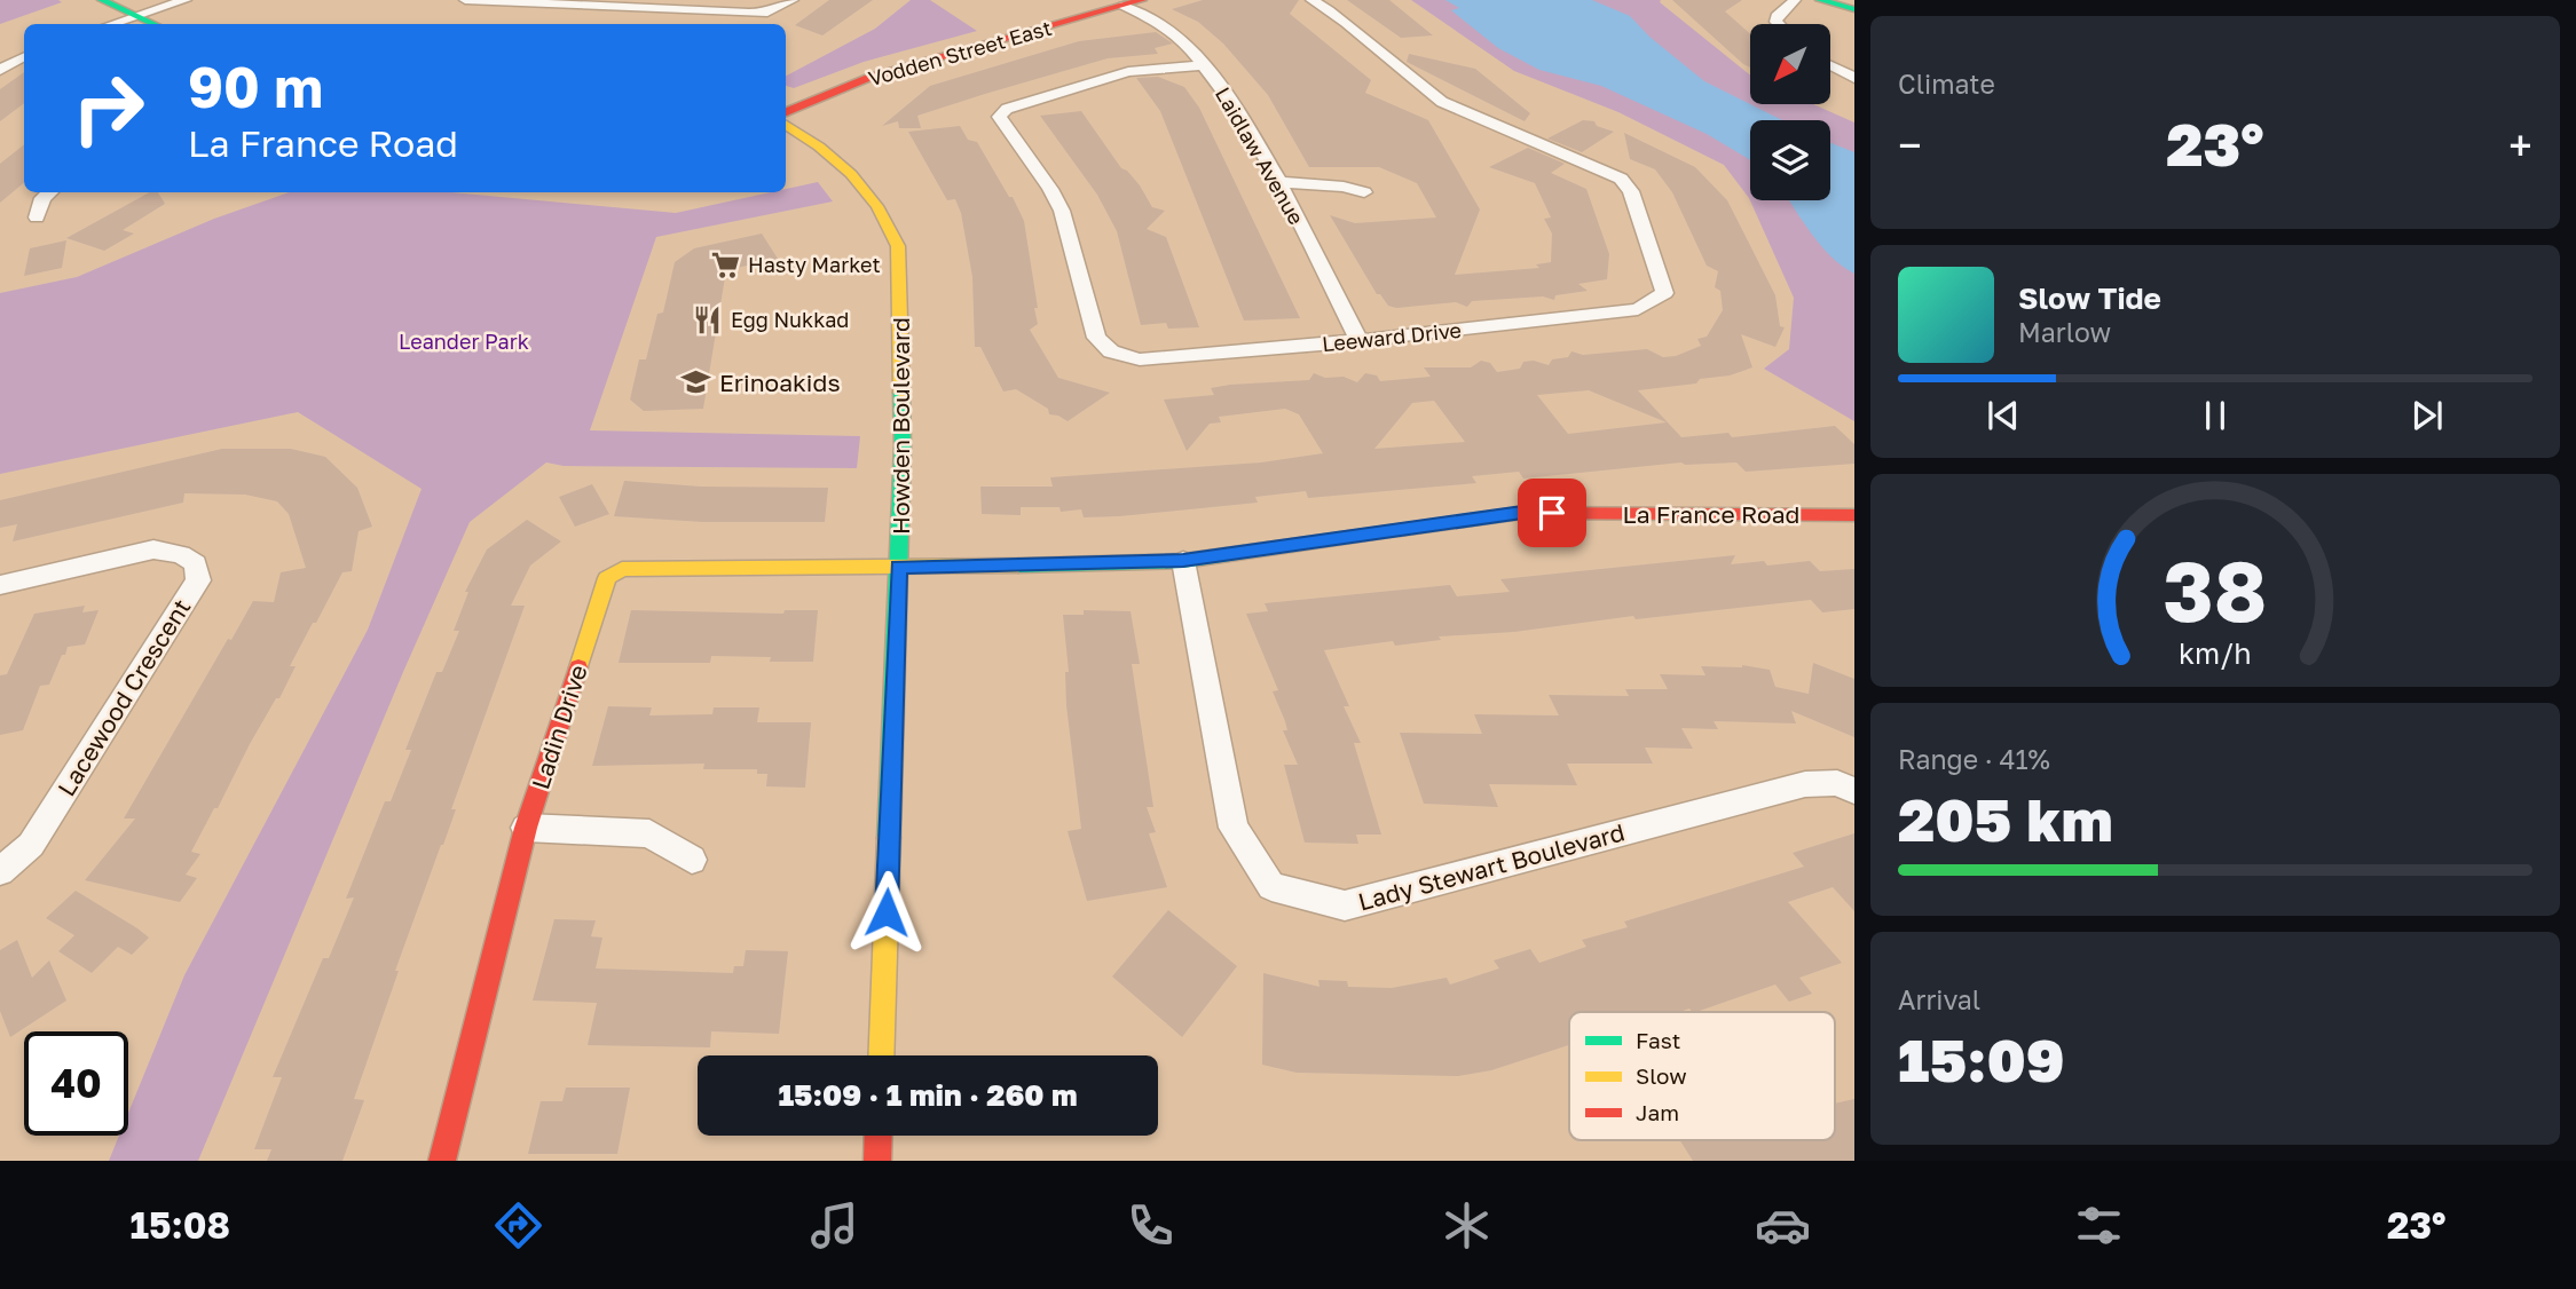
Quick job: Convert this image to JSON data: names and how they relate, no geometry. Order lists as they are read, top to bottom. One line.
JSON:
{"streets":{"street":["Vodden Street East","Laidlaw Avenue","Leeward Drive","Howden Boulevard","La France Road","Lacewood Crescent","Ladin Drive","Lady Stewart Boulevard"]},"crossings":[["Vodden Street East","Laidlaw Avenue"],["Laidlaw Avenue","Leeward Drive"],["Howden Boulevard","La France Road"],["Howden Boulevard","Ladin Drive"],["La France Road","Ladin Drive"],["La France Road","Lady Stewart Boulevard"]],"parks":["Leander Park"],"places":{"supermarket":["Hasty Market"],"restaurant":["Egg Nukkad"],"school or university":["Erinoakids"]},"legend":["Fast","Slow","Jam"],"north":"bottom left","page":{"tile":["Climate",["Range · 41%","205 km"],["Arrival","15:09"]],"turn":["90 m","La France Road"],"heat":["−","23°","+"],"song":["Slow Tide","Marlow"],"limit":"40","trip":"15:09 · 1 min · 260 m","tabs":["15:08","23°"],"gauge":["38","km/h"]}}
